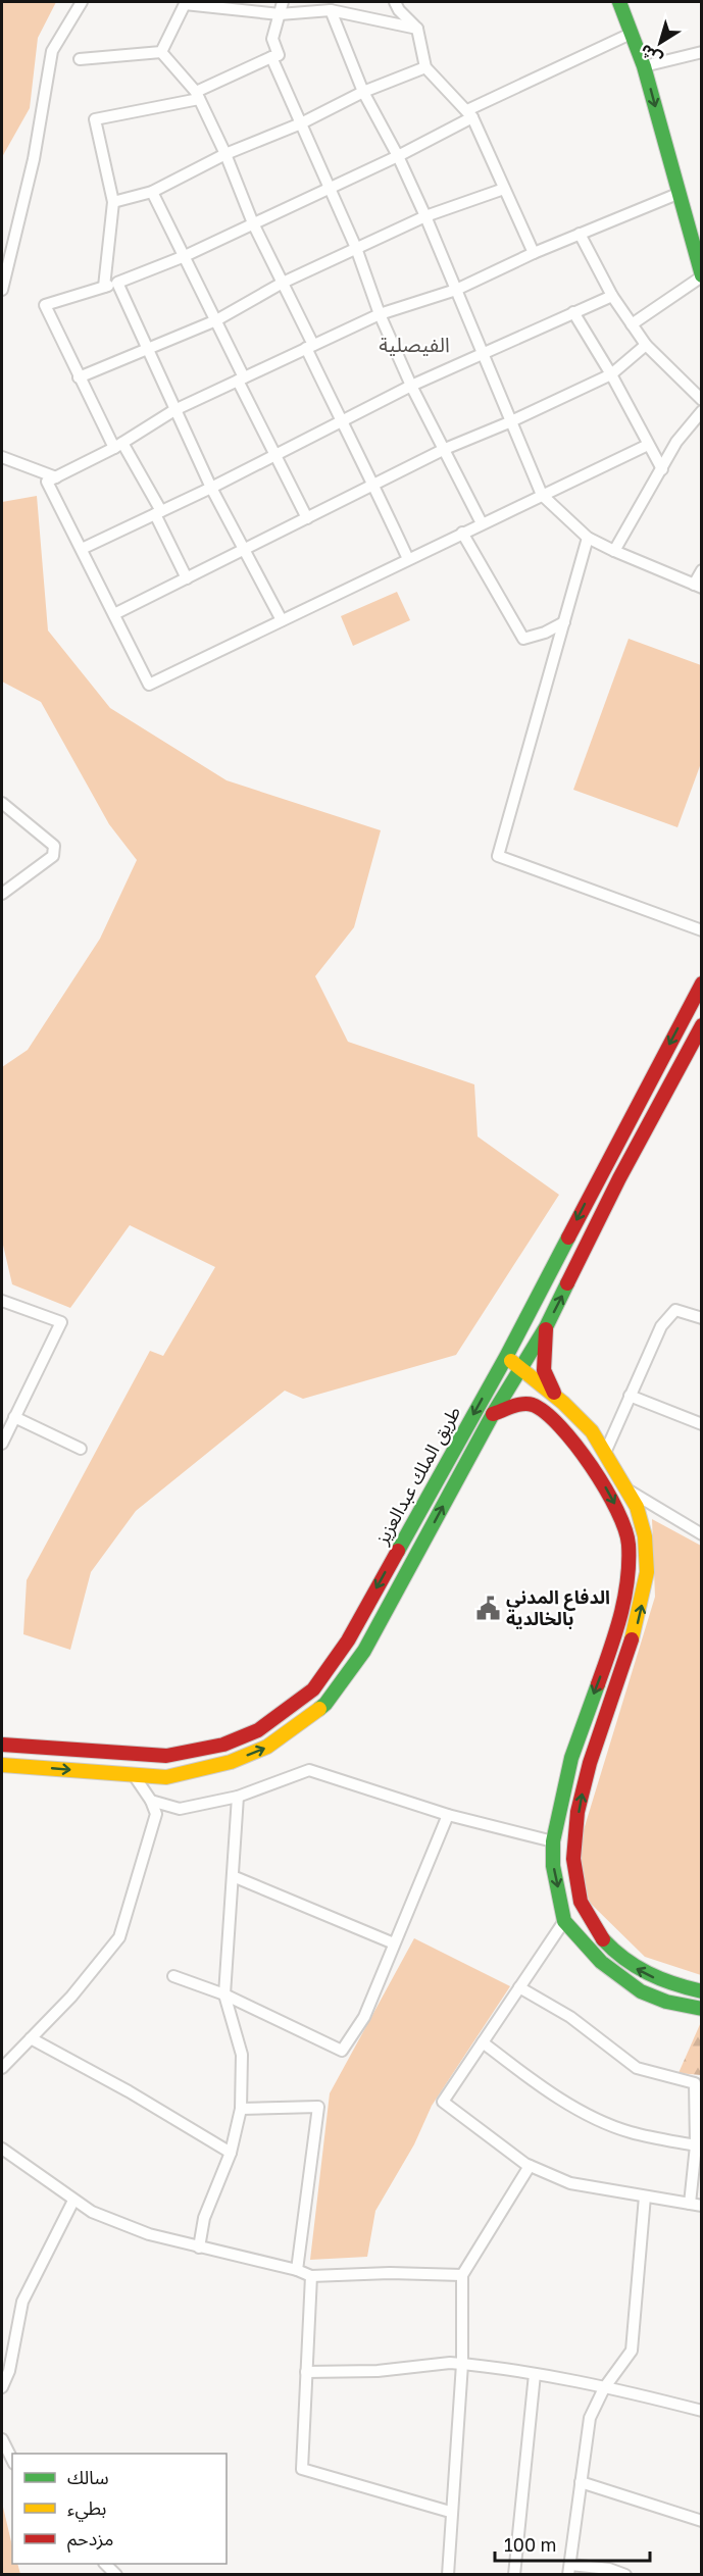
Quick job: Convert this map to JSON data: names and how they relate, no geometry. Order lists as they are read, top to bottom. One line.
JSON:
{"streets":{"main road":["طريق الملك عبدالعزيز"]},"districts":["الفيصلية"],"places":{"public building":["الدفاع المدني بالخالدية"]},"legend":["سالك","بطيء","مزدحم"],"scale_bar":"100 m","north":"bottom left"}
